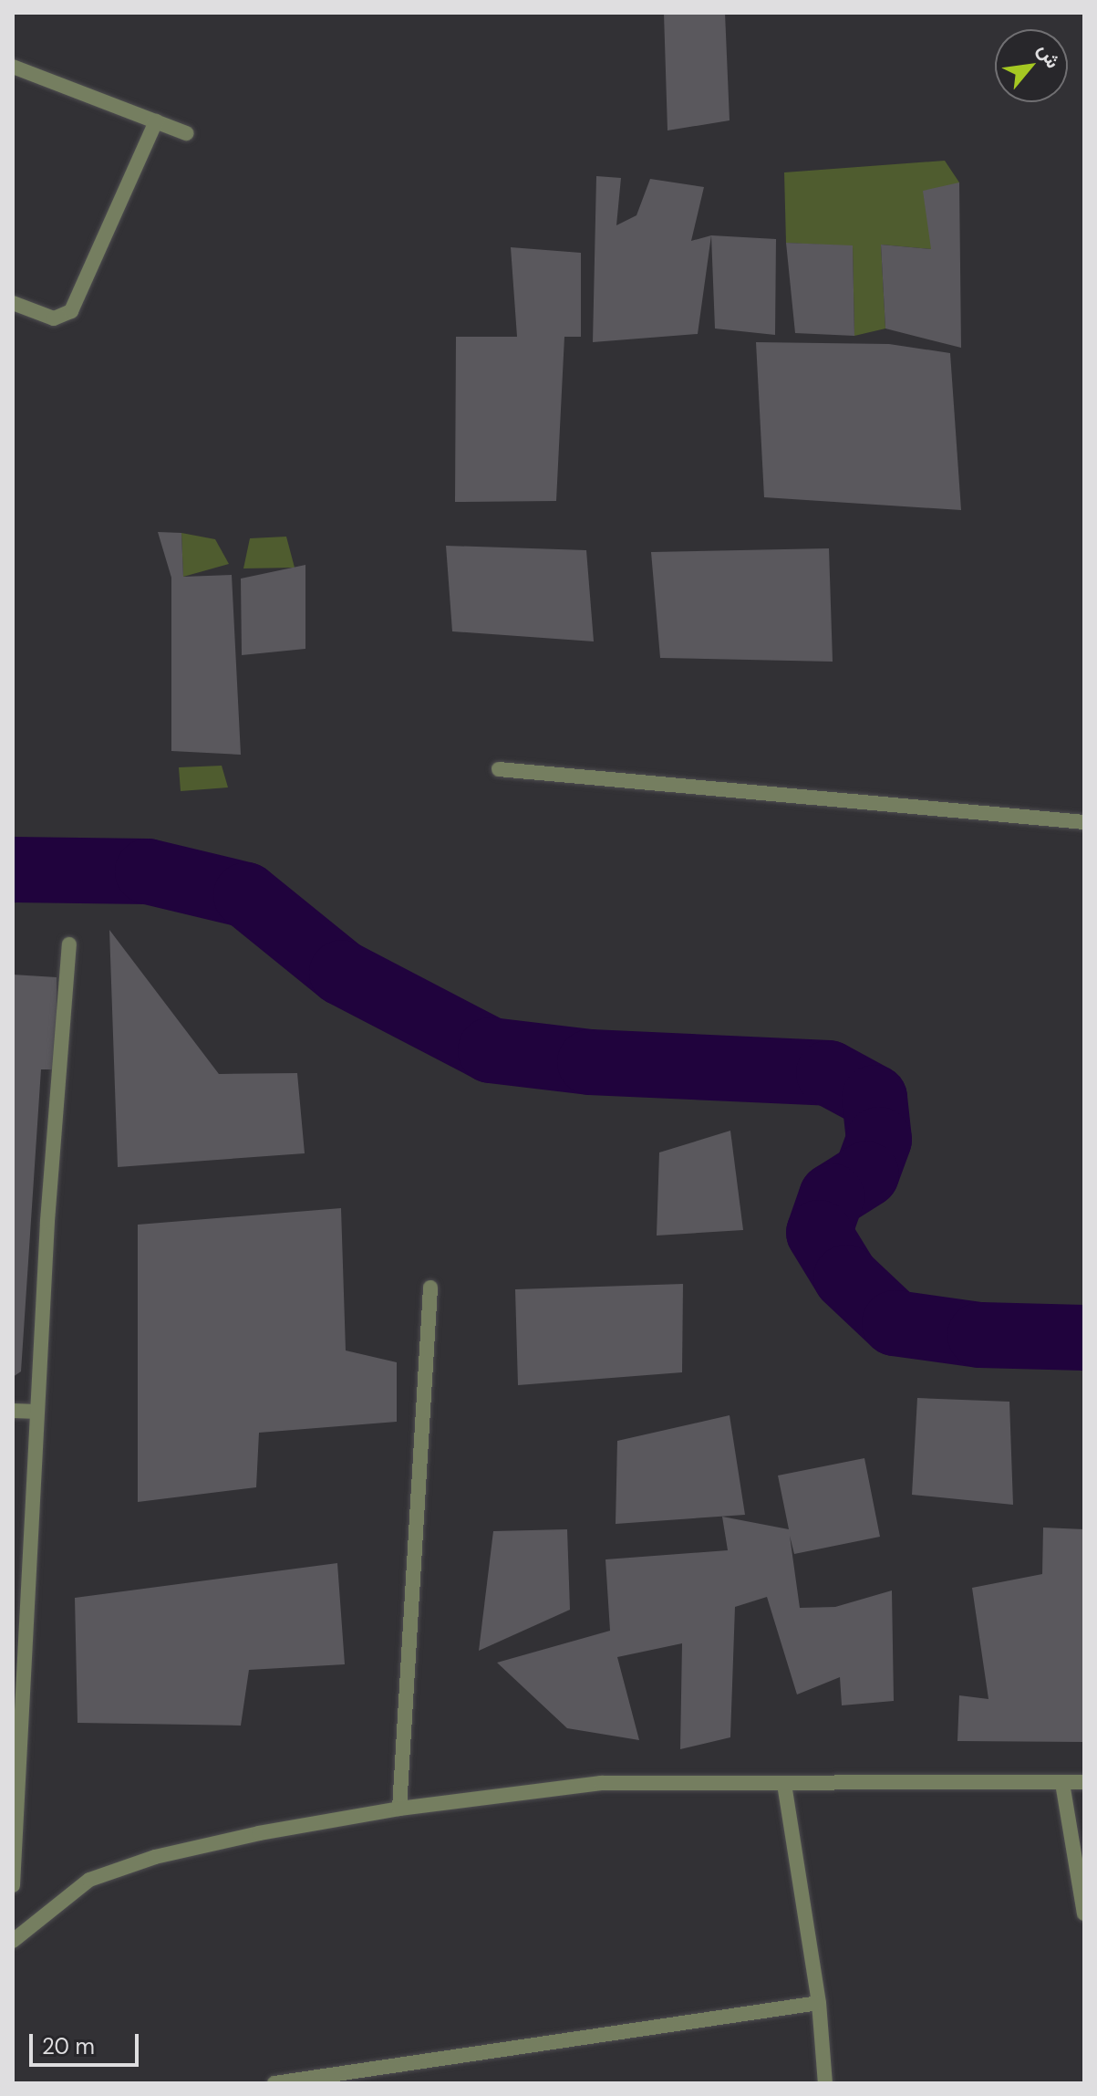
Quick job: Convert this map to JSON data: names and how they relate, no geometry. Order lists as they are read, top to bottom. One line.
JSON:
{"scale_bar":"20 m","north":"top right"}
